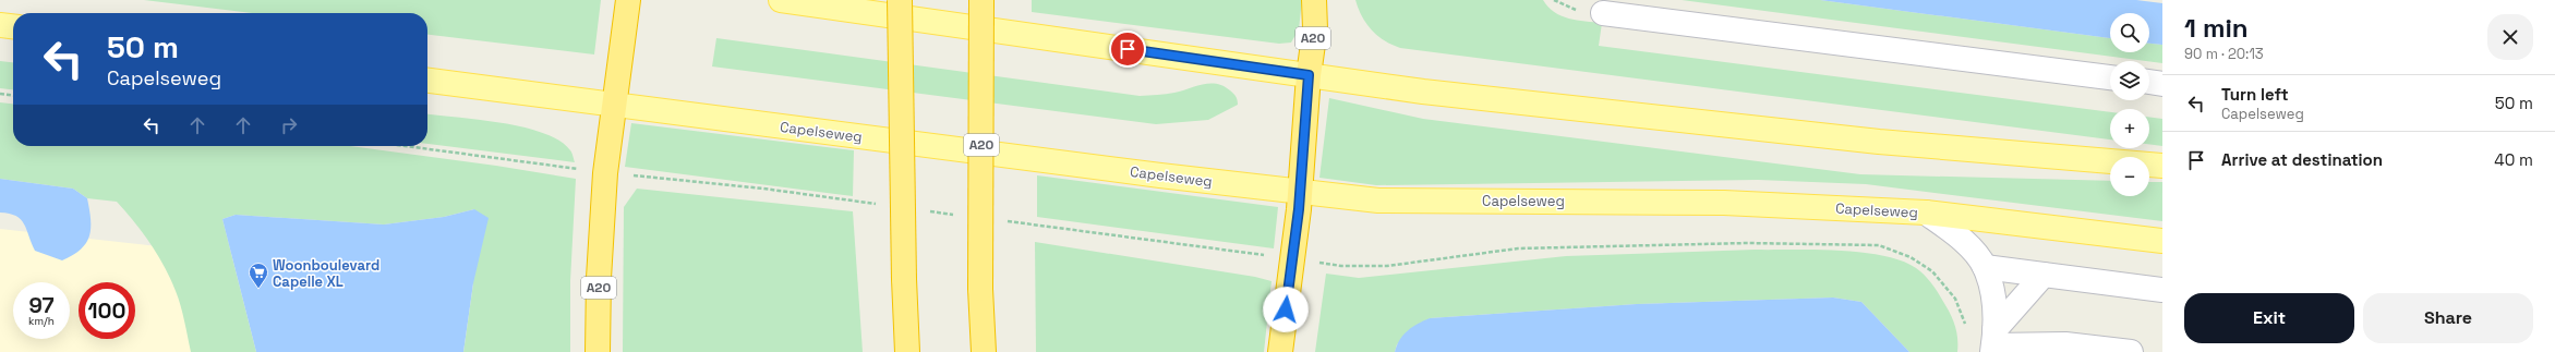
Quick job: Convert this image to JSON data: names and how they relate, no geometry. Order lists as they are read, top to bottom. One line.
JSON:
{"streets":{"highway":["A20"],"main road":["Capelseweg"]},"crossings":[["A20","Capelseweg"]],"places":{"supermarket":["Woonboulevard Capelle XL"]},"page":{"heading":["1 min","90 m · 20:13"],"map_buttons":["+","−"],"turn":["50 m","Capelseweg"],"list":[{"name":"Turn left","note":"Capelseweg","value":"50 m"},{"name":"Arrive at destination","value":"40 m"}],"speed":"97 km/h","limit":"100","buttons":["Exit","Share"]}}
